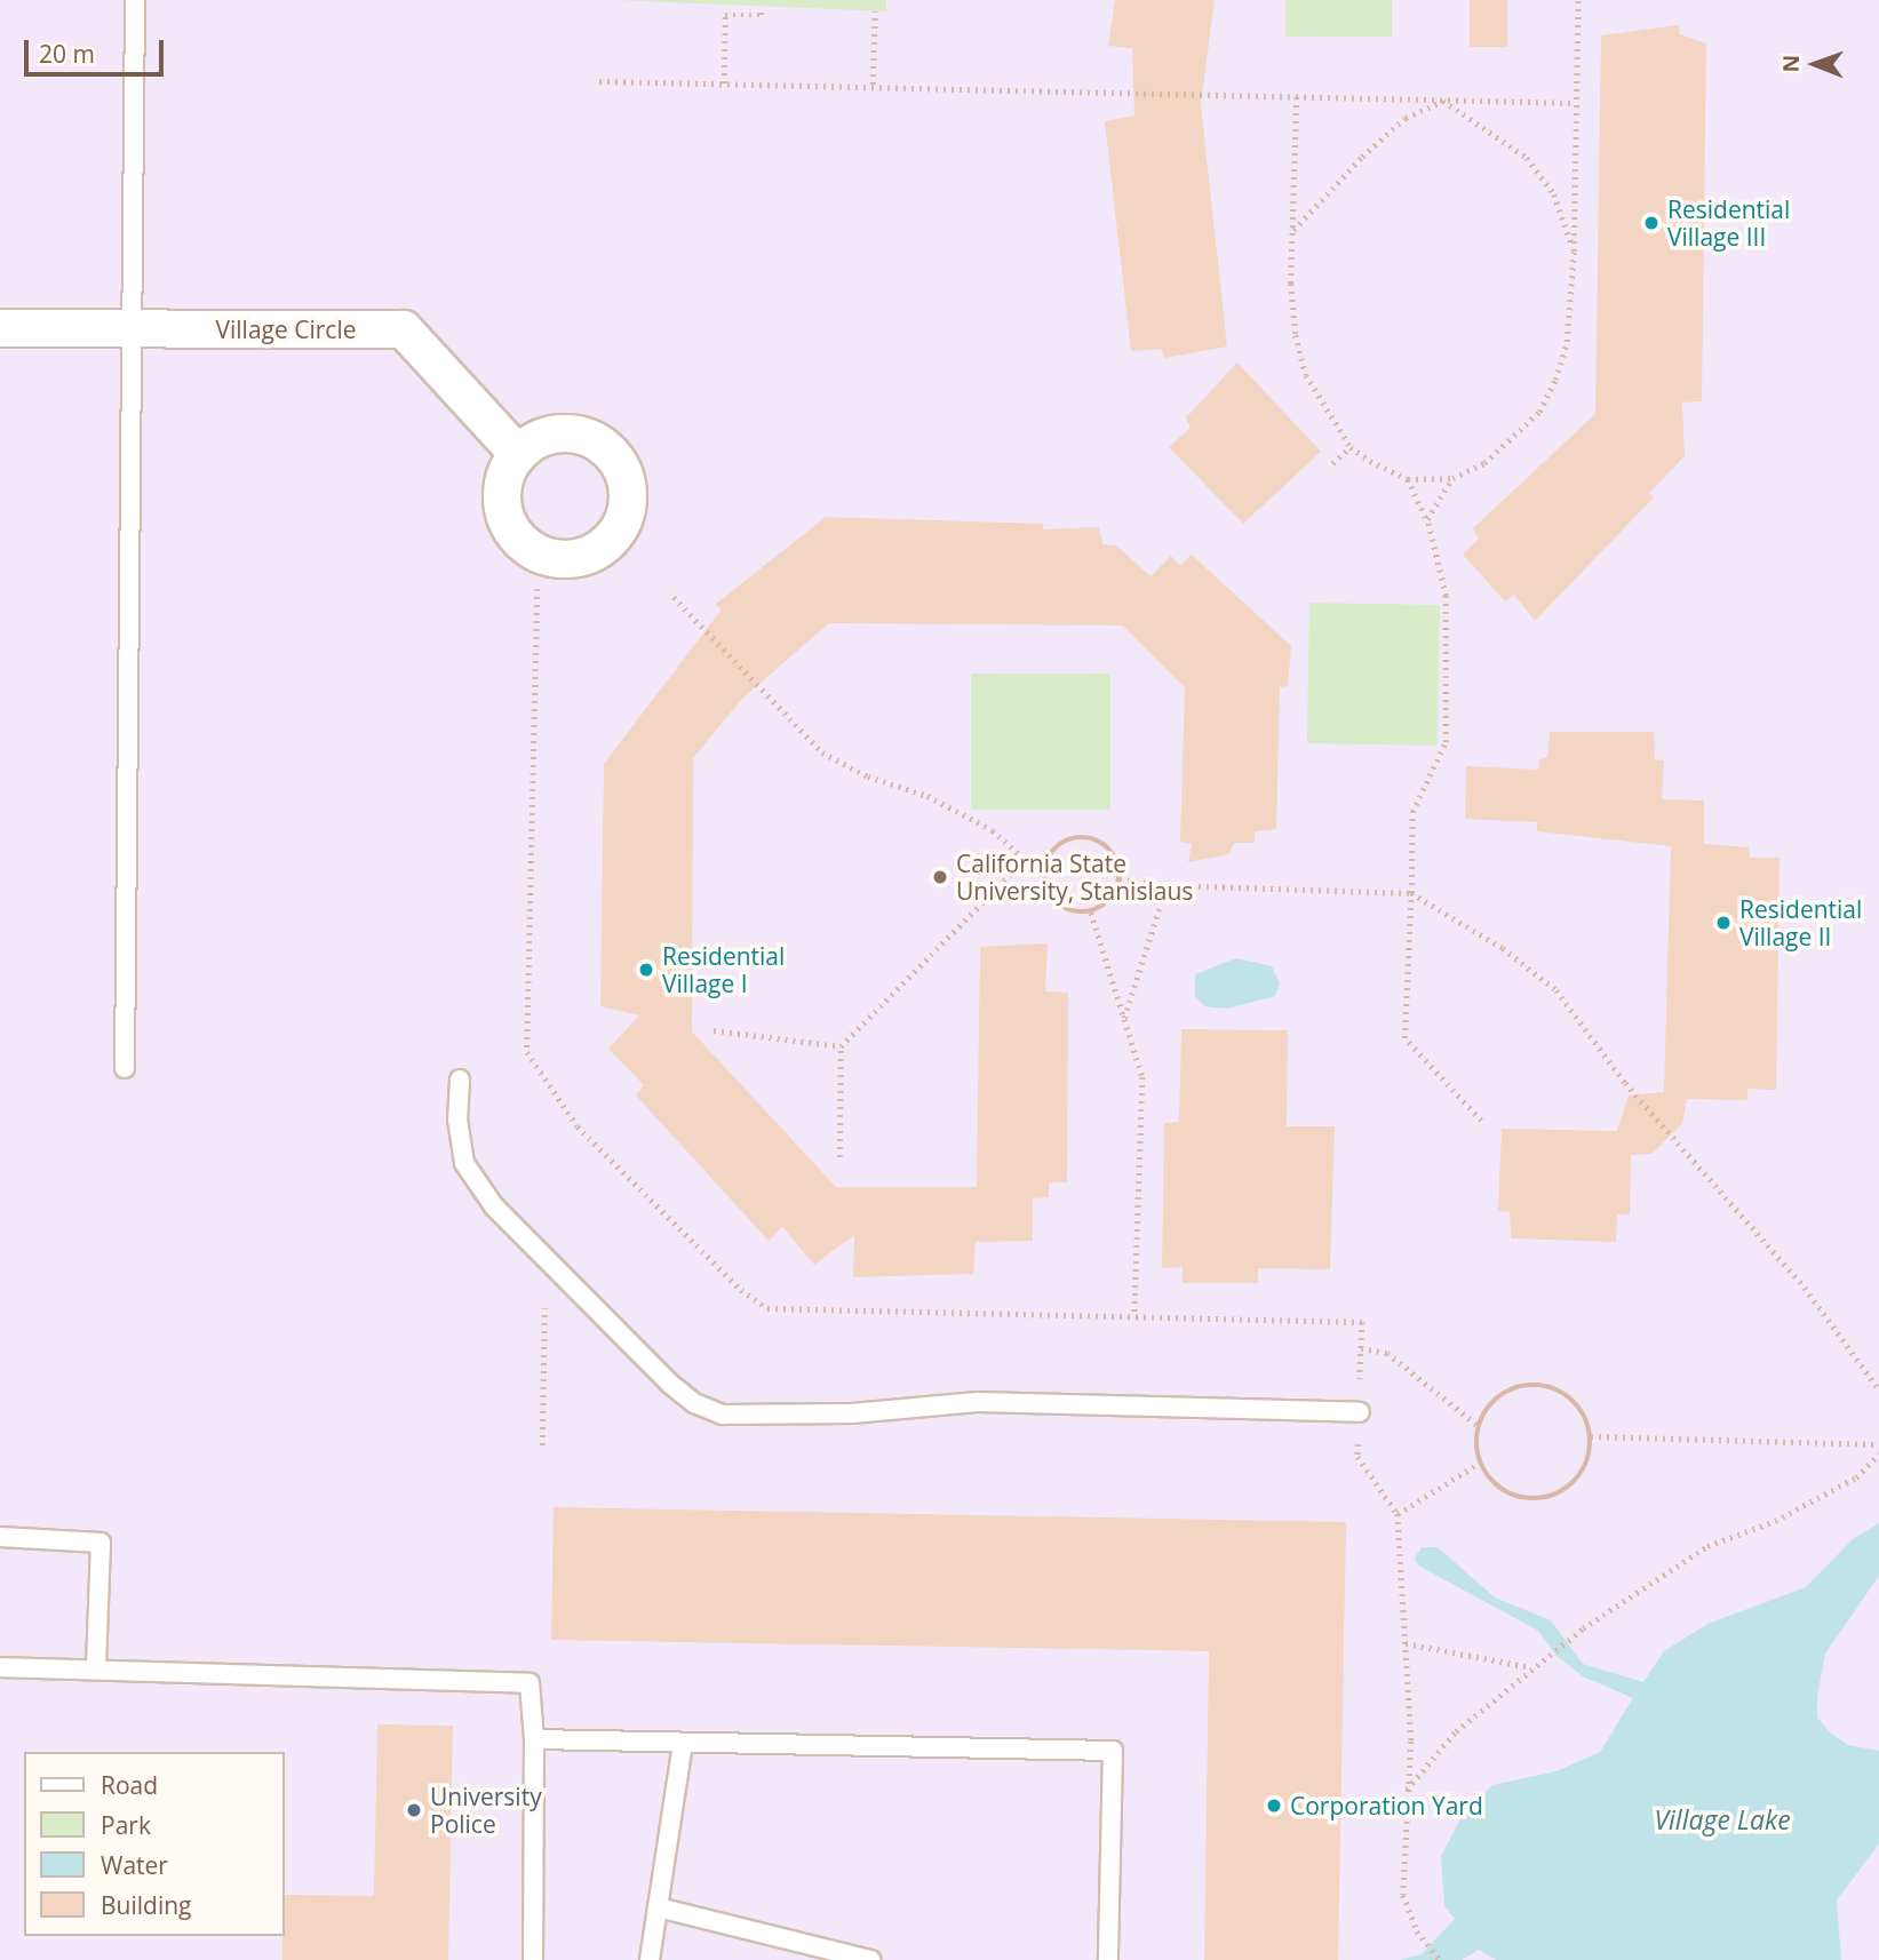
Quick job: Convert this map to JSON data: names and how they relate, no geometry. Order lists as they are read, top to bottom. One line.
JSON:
{"streets":{"street":["Village Circle"]},"water":["Village Lake"],"places":["Residential Village III","California State University, Stanislaus","Residential Village II","Residential Village I","Corporation Yard","University Police"],"legend":["Road","Park","Water","Building"],"scale_bar":"20 m","north":"left"}
